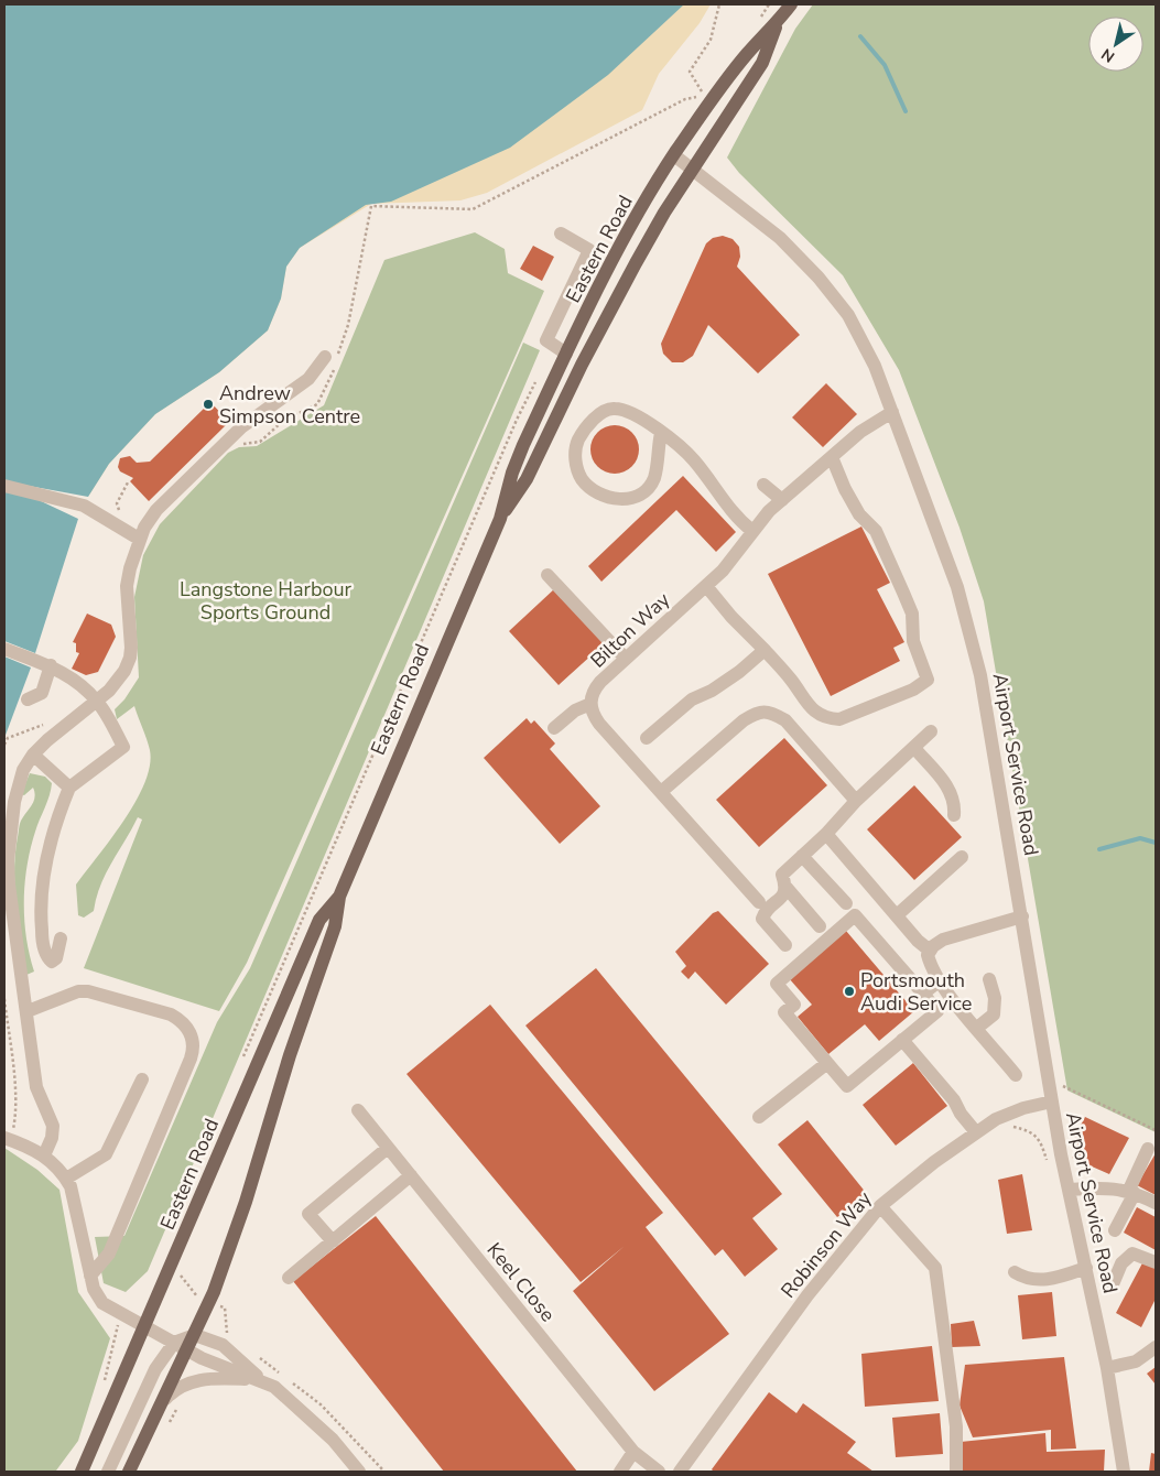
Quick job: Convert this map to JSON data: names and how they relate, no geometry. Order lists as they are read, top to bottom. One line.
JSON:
{"streets":{"main road":["Eastern Road"],"street":["Bilton Way","Airport Service Road","Robinson Way","Keel Close"]},"crossings":[["Eastern Road","Airport Service Road"],["Bilton Way","Airport Service Road"],["Airport Service Road","Robinson Way"]],"parks":["Langstone Harbour Sports Ground"],"places":["Andrew Simpson Centre","Portsmouth Audi Service"],"north":"bottom left"}
